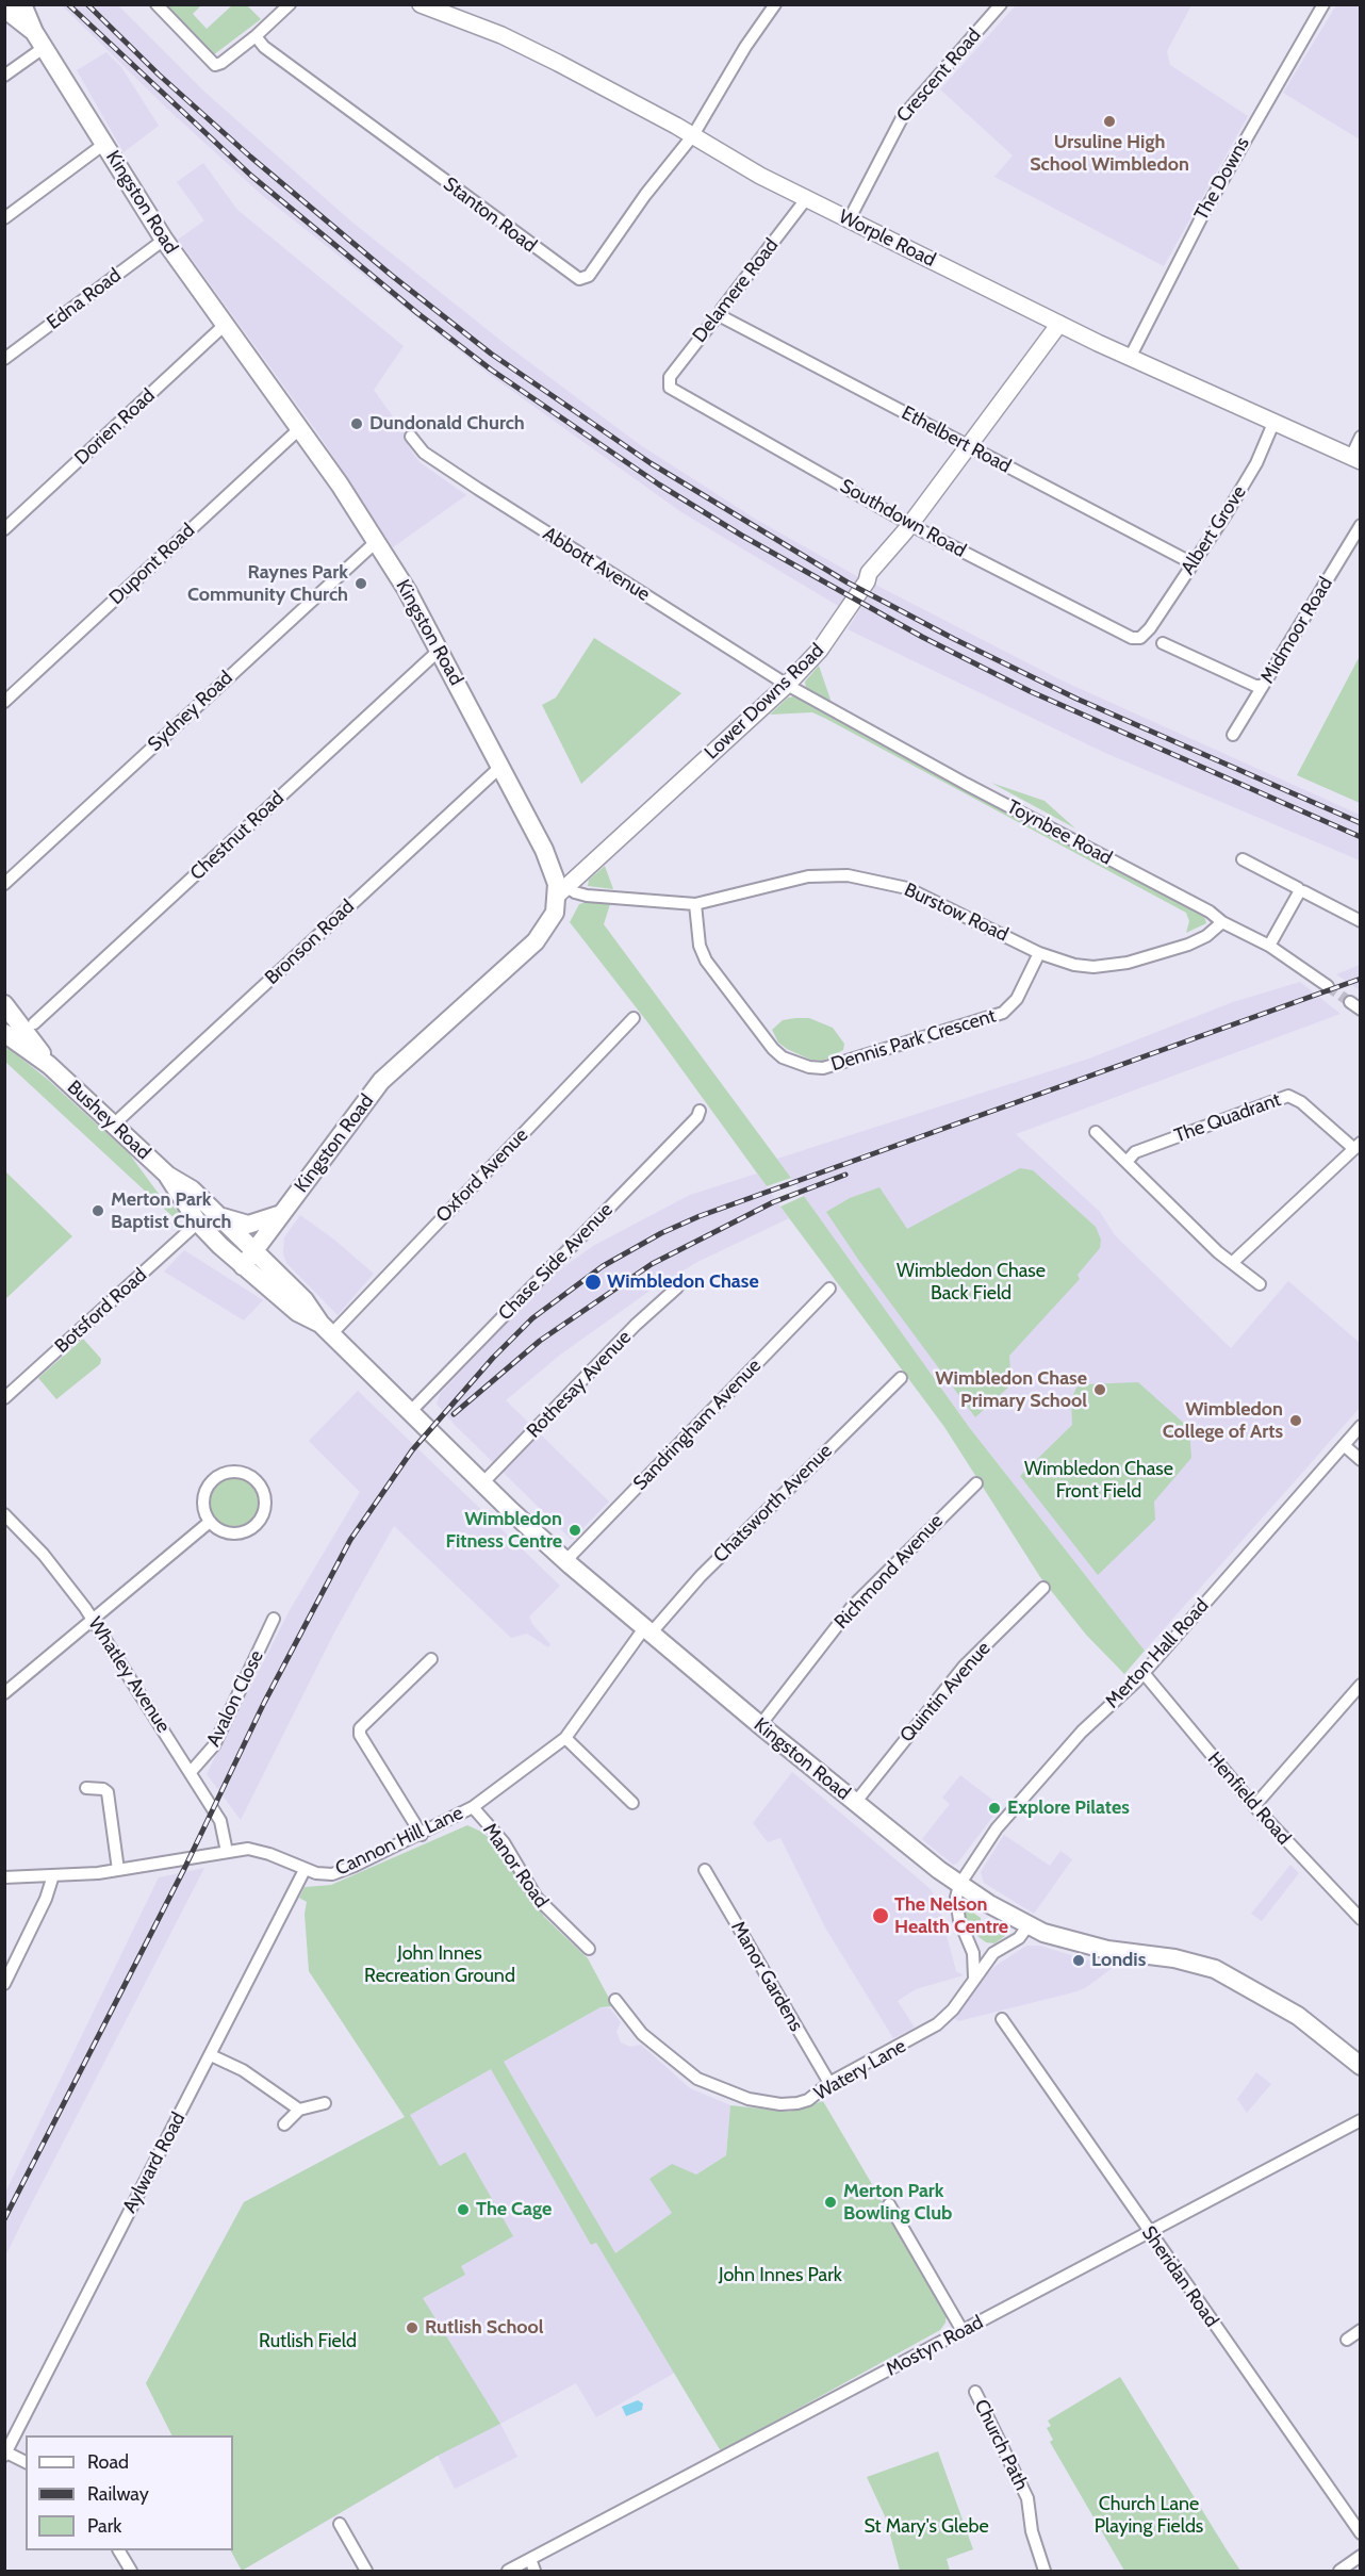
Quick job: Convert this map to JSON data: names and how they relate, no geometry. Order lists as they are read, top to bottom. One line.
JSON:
{"streets":{"main road":["Kingston Road","Worple Road","Lower Downs Road","Bushey Road"],"street":["Crescent Road","The Downs","Stanton Road","Delamere Road","Edna Road","Dorien Road","Ethelbert Road","Southdown Road","Albert Grove","Dupont Road","Abbott Avenue","Midmoor Road","Sydney Road","Toynbee Road","Chestnut Road","Burstow Road","Bronson Road","Dennis Park Crescent","The Quadrant","Oxford Avenue","Chase Side Avenue","Botsford Road","Rothesay Avenue","Sandringham Avenue","Chatsworth Avenue","Richmond Avenue","Merton Hall Road","Whatley Avenue","Quintin Avenue","Avalon Close","Henfield Road","Cannon Hill Lane","Manor Road","Manor Gardens","Watery Lane","Aylward Road","Sheridan Road","Mostyn Road","Church Path"]},"crossings":[["Crescent Road","Worple Road"],["The Downs","Worple Road"],["Kingston Road","Edna Road"],["Kingston Road","Dorien Road"],["Kingston Road","Dupont Road"],["Kingston Road","Lower Downs Road"],["Kingston Road","Sydney Road"],["Kingston Road","Chestnut Road"],["Kingston Road","Burstow Road"],["Kingston Road","Bronson Road"],["Kingston Road","Bushey Road"],["Kingston Road","Oxford Avenue"],["Kingston Road","Chase Side Avenue"],["Kingston Road","Rothesay Avenue"],["Kingston Road","Sandringham Avenue"],["Kingston Road","Chatsworth Avenue"],["Kingston Road","Richmond Avenue"],["Kingston Road","Merton Hall Road"],["Kingston Road","Quintin Avenue"],["Kingston Road","Cannon Hill Lane"],["Stanton Road","Worple Road"],["Worple Road","Delamere Road"],["Worple Road","Albert Grove"],["Worple Road","Lower Downs Road"],["Delamere Road","Ethelbert Road"],["Delamere Road","Southdown Road"],["Ethelbert Road","Albert Grove"],["Ethelbert Road","Lower Downs Road"],["Southdown Road","Albert Grove"],["Southdown Road","Lower Downs Road"],["Abbott Avenue","Lower Downs Road"],["Abbott Avenue","Toynbee Road"],["Lower Downs Road","Toynbee Road"],["Lower Downs Road","Burstow Road"],["Toynbee Road","Burstow Road"],["Burstow Road","Dennis Park Crescent"],["Bushey Road","Botsford Road"],["Chatsworth Avenue","Cannon Hill Lane"],["Merton Hall Road","Henfield Road"],["Whatley Avenue","Avalon Close"],["Whatley Avenue","Cannon Hill Lane"],["Cannon Hill Lane","Manor Road"],["Cannon Hill Lane","Aylward Road"],["Manor Gardens","Watery Lane"],["Sheridan Road","Mostyn Road"]],"parks":["Wimbledon Chase Back Field","Wimbledon Chase Front Field","John Innes Recreation Ground","John Innes Park","Rutlish Field","Church Lane Playing Fields","St Mary's Glebe"],"places":["Ursuline High School Wimbledon","Dundonald Church","Raynes Park Community Church","Merton Park Baptist Church","Wimbledon Chase","Wimbledon Chase Primary School","Wimbledon College of Arts","Wimbledon Fitness Centre","Explore Pilates","The Nelson Health Centre","Londis","Merton Park Bowling Club","The Cage","Rutlish School"],"legend":["Road","Railway","Park"]}
